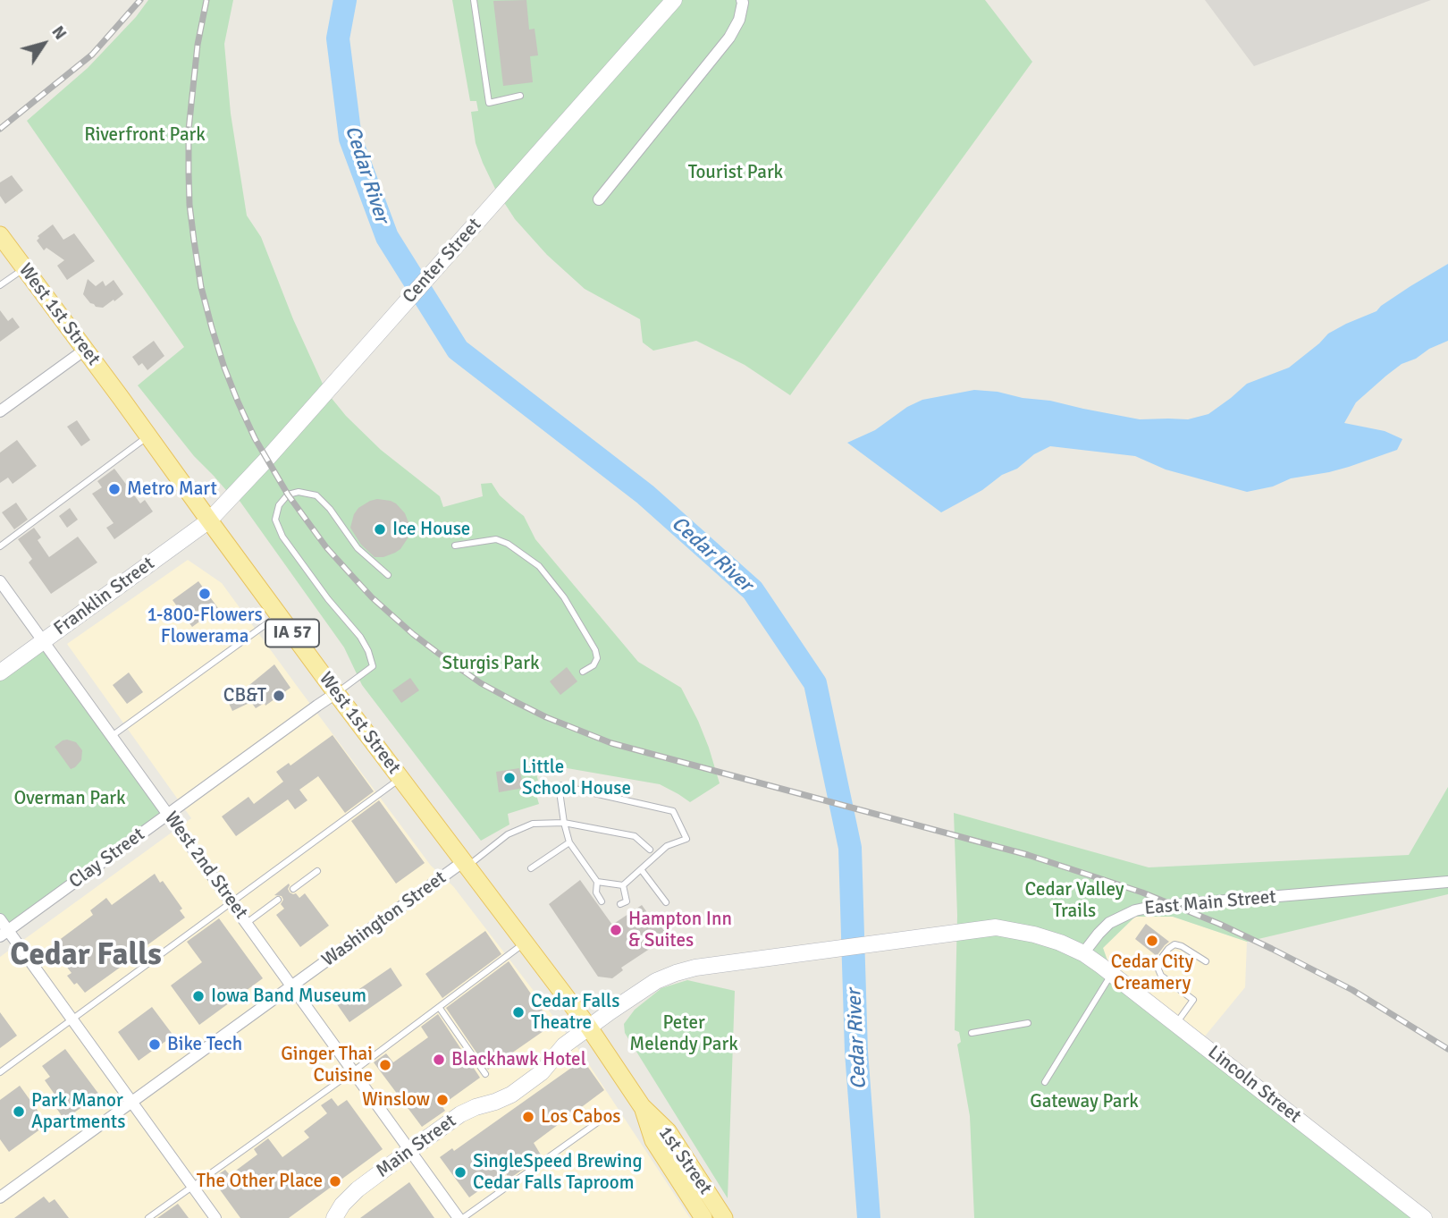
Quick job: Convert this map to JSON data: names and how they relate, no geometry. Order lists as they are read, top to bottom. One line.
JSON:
{"streets":{"main road":["Center Street","West 1st Street","Franklin Street","IA 57","Lincoln Street","Main Street","1st Street"],"street":["Clay Street","West 2nd Street","East Main Street","Washington Street"]},"crossings":[["Center Street","West 1st Street"],["Center Street","Franklin Street"],["West 1st Street","Franklin Street"],["West 1st Street","Clay Street"],["West 1st Street","Washington Street"],["West 1st Street","Main Street"],["West 1st Street","1st Street"],["Franklin Street","West 2nd Street"],["Clay Street","West 2nd Street"],["West 2nd Street","Washington Street"],["West 2nd Street","Main Street"],["East Main Street","Lincoln Street"],["East Main Street","Main Street"],["Lincoln Street","Main Street"],["Main Street","1st Street"]],"districts":["Cedar Falls"],"water":["Cedar River"],"parks":["Riverfront Park","Tourist Park","Sturgis Park","Overman Park","Cedar Valley Trails","Peter Melendy Park","Gateway Park"],"places":["Metro Mart","Ice House","1-800-Flowers Flowerama","CB&T","Little School House","Hampton Inn & Suites","Cedar City Creamery","Iowa Band Museum","Cedar Falls Theatre","Bike Tech","Blackhawk Hotel","Ginger Thai Cuisine","Winslow","Park Manor Apartments","Los Cabos","SingleSpeed Brewing Cedar Falls Taproom","The Other Place"],"north":"top right"}
